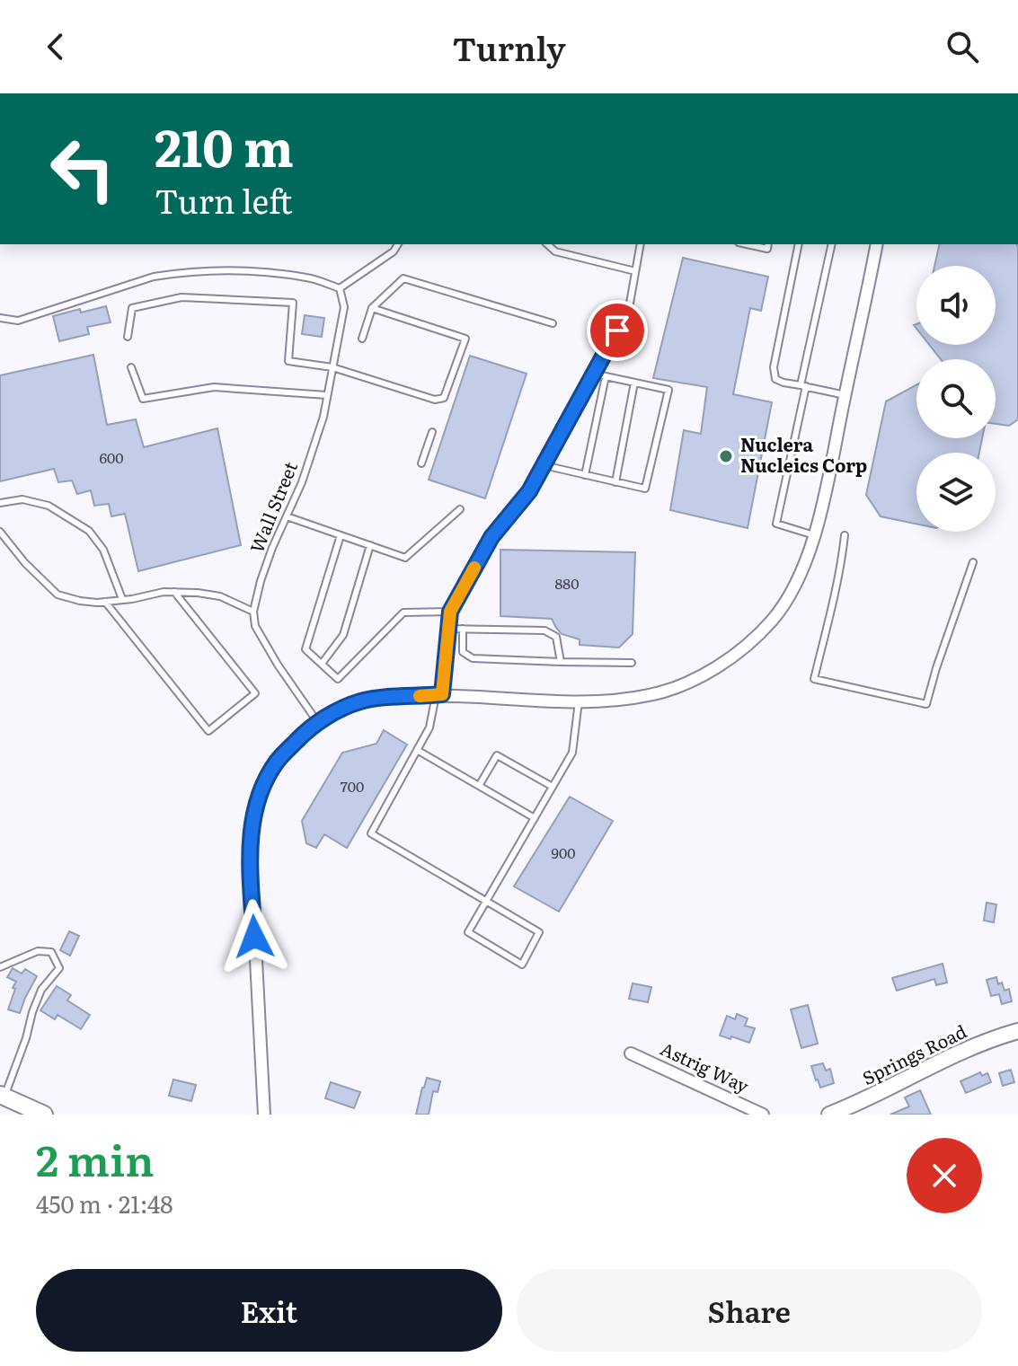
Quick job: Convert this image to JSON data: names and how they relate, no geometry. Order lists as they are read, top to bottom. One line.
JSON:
{"streets":{"street":["Springs Road","Astrig Way"],"lane":["Wall Street"]},"places":["Nuclera Nucleics Corp"],"house_numbers":["600","880","700","900"],"page":{"header":"Turnly","turn":["210 m","Turn left"],"heading":["2 min","450 m · 21:48"],"buttons":["Exit","Share"]}}
